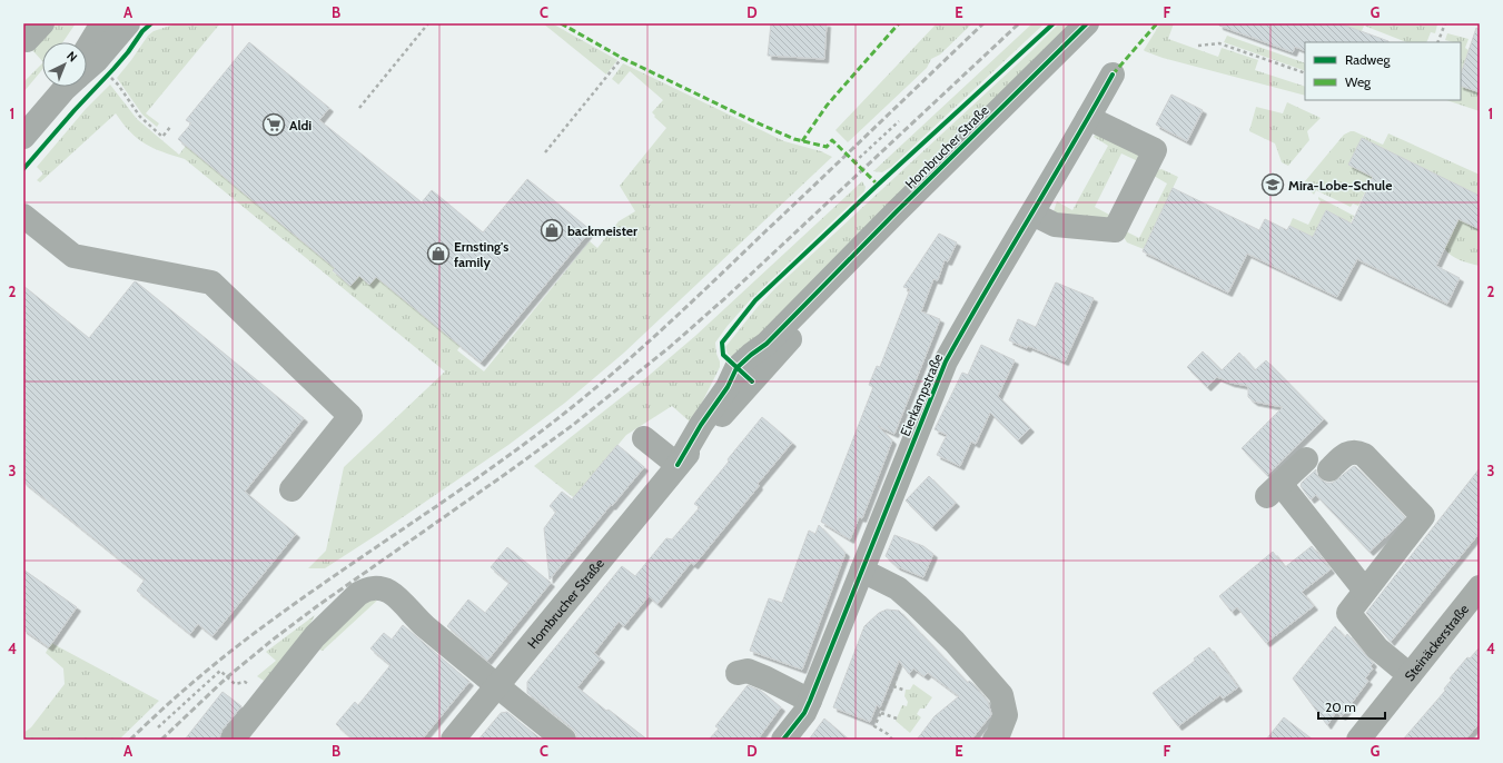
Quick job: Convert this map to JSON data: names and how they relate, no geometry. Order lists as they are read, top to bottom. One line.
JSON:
{"streets":{"street":["Hombrucher Straße","Eierkampstraße","Steinäckerstraße"]},"places":{"supermarket":["Aldi"],"school or university":["Mira-Lobe-Schule"],"shop":["backmeister","Ernsting's family"]},"legend":["Radweg","Weg"],"scale_bar":"20 m","north":"top right","grid":{"columns":["A","B","C","D","E","F","G"],"rows":["1","2","3","4"]}}
